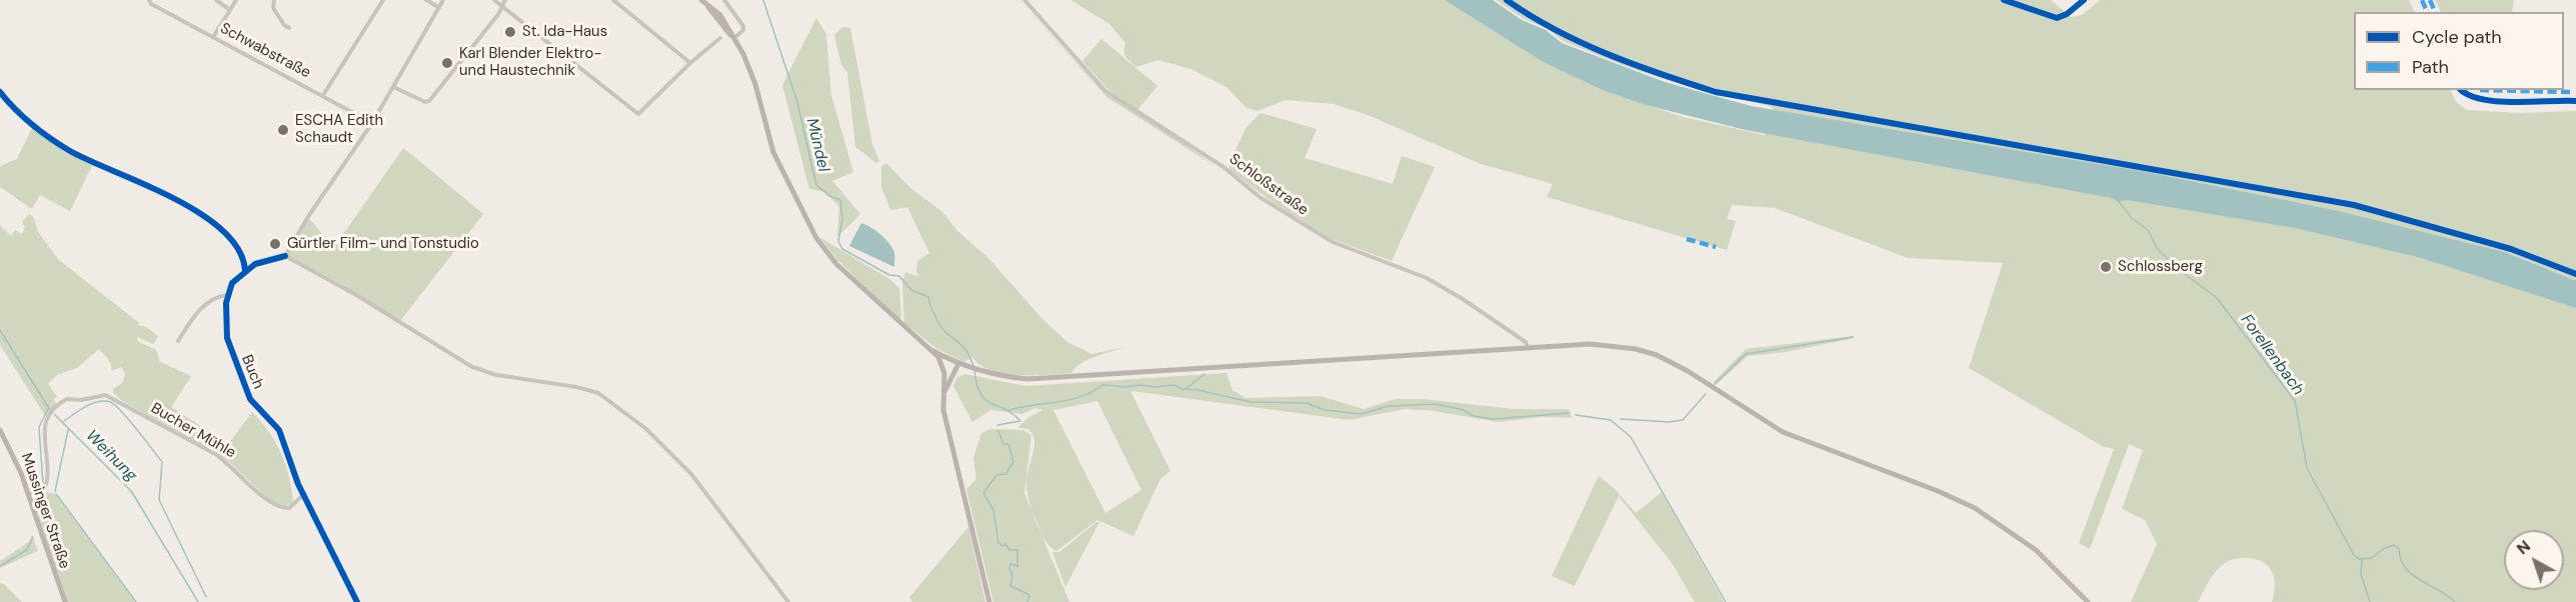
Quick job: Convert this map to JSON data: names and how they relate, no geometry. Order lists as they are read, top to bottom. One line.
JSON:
{"streets":{"main road":["Mussinger Straße"],"street":["Schwabstraße","Schloßstraße","Buch","Bucher Mühle"]},"crossings":[["Buch","Bucher Mühle"],["Bucher Mühle","Mussinger Straße"]],"water":["Mündel","Forellenbach","Weihung"],"places":["St. Ida-Haus","Karl Blender Elektro- und Haustechnik","ESCHA Edith Schaudt","Gürtler Film- und Tonstudio","Schlossberg"],"legend":["Cycle path","Path"],"north":"top left"}
